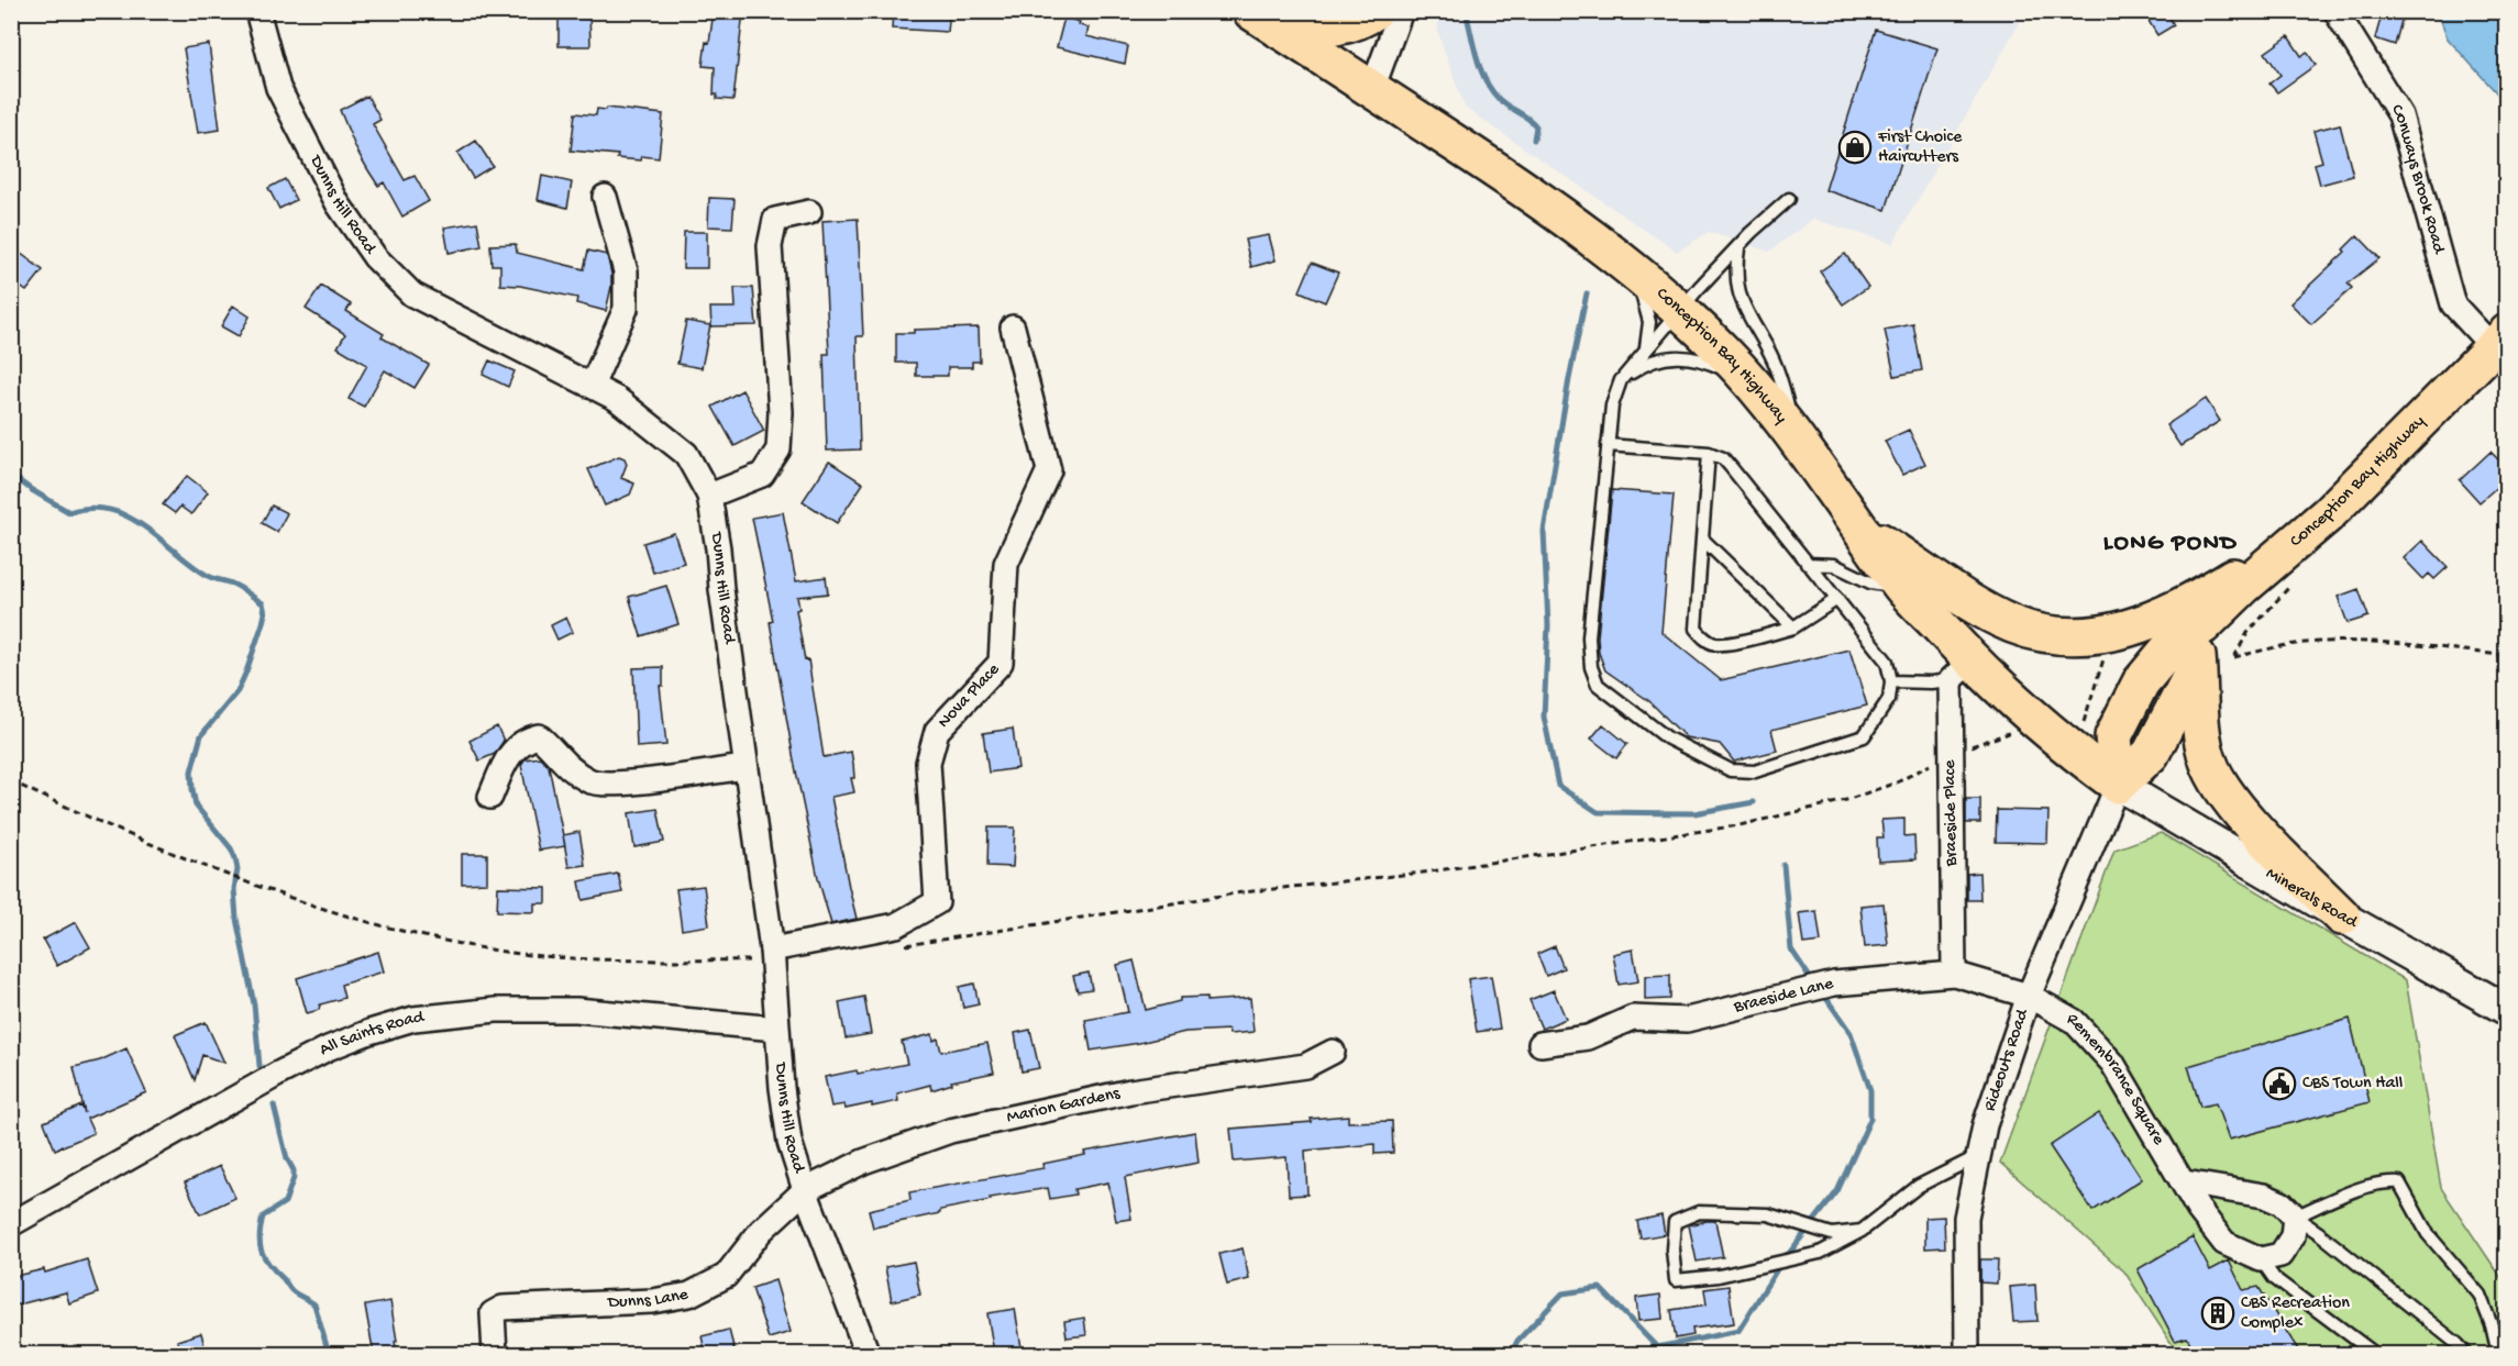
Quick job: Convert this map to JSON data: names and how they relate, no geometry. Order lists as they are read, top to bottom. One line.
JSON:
{"streets":{"main road":["Conception Bay Highway"],"street":["Conways Brook Road","Dunns Hill Road","Nova Place","Braeside Place","Minerals Road","Braeside Lane","All Saints Road","Rideouts Road","Remembrance Square","Marion Gardens","Dunns Lane"]},"crossings":[["Conways Brook Road","Conception Bay Highway"],["Dunns Hill Road","Nova Place"],["Dunns Hill Road","All Saints Road"],["Dunns Hill Road","Marion Gardens"],["Dunns Hill Road","Dunns Lane"],["Conception Bay Highway","Braeside Place"],["Conception Bay Highway","Minerals Road"],["Conception Bay Highway","Rideouts Road"],["Braeside Place","Braeside Lane"],["Minerals Road","Rideouts Road"],["Braeside Lane","Rideouts Road"],["Braeside Lane","Remembrance Square"],["Rideouts Road","Remembrance Square"],["Marion Gardens","Dunns Lane"]],"districts":["LONG POND"],"places":{"shop":["First Choice Haircutters"],"public building":["CBS Town Hall"],"building":["CBS Recreation Complex"]}}
